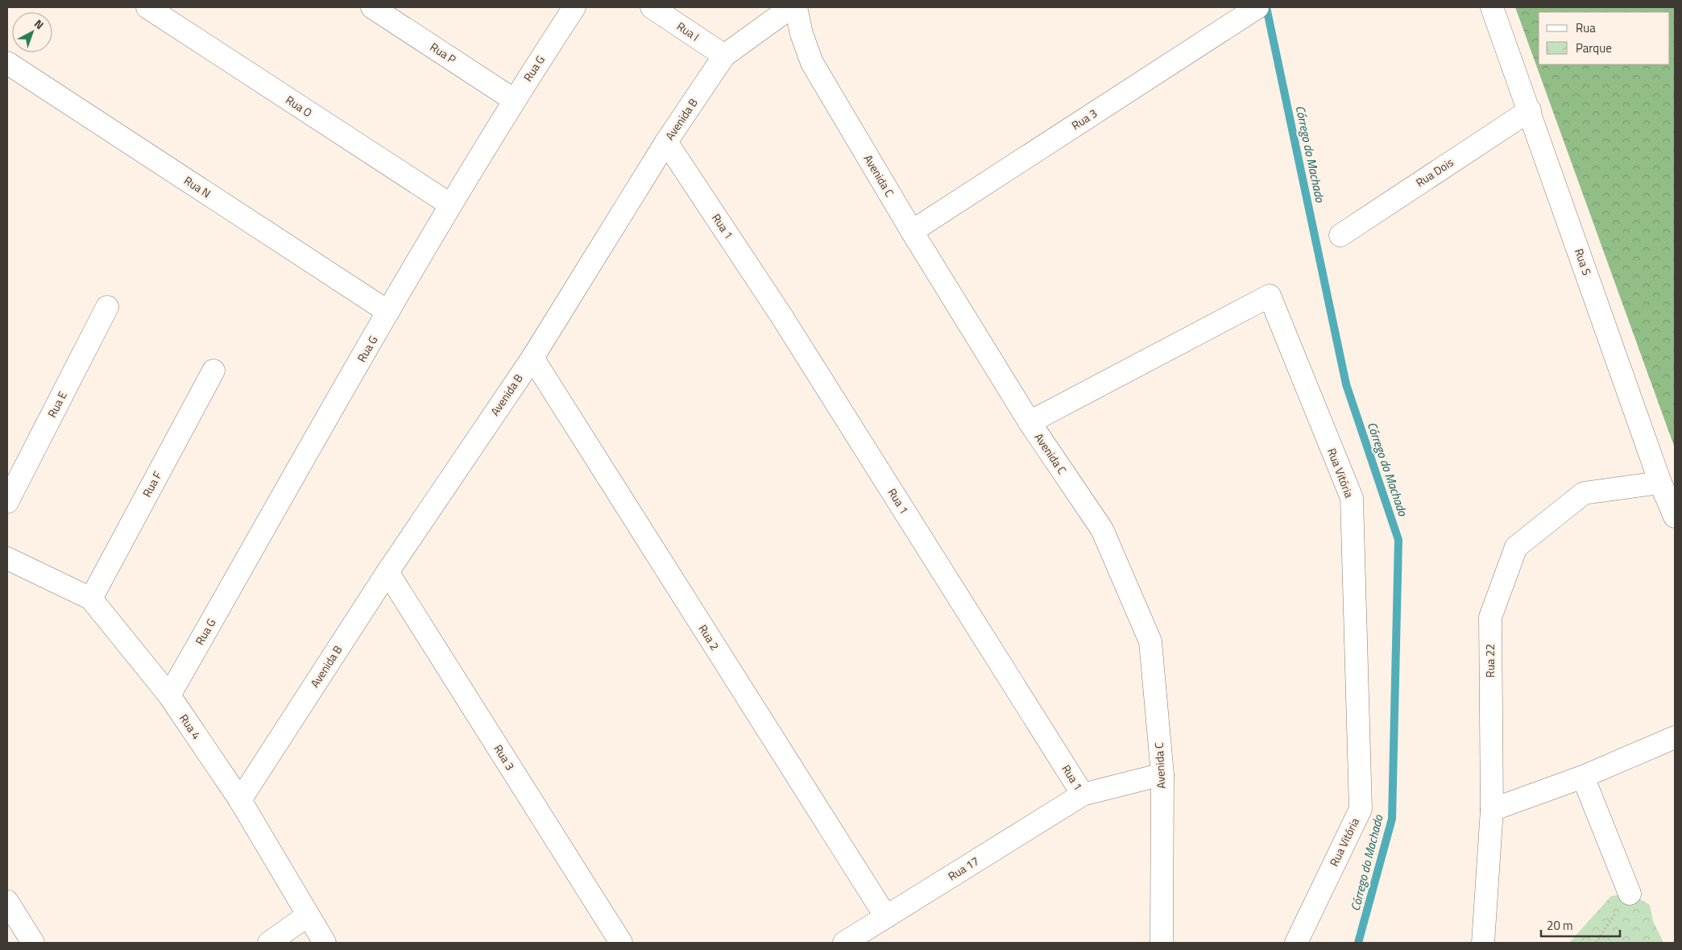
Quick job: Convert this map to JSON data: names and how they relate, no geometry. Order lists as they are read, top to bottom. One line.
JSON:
{"streets":{"street":["Rua I","Rua P","Rua G","Rua O","Avenida B","Rua 3","Rua Dois","Avenida C","Rua N","Rua 1","Rua S","Rua E","Rua Vitória","Rua F","Rua 2","Rua 22","Rua 4","Rua 17"]},"crossings":[["Rua I","Avenida B"],["Rua P","Rua G"],["Rua G","Rua O"],["Rua G","Rua N"],["Rua G","Rua 4"],["Avenida B","Rua 3"],["Avenida B","Rua 1"],["Avenida B","Rua 2"],["Avenida B","Rua 4"],["Rua 3","Avenida C"],["Rua Dois","Rua S"],["Avenida C","Rua 1"],["Avenida C","Rua Vitória"],["Rua 1","Rua 17"],["Rua S","Rua 22"],["Rua F","Rua 4"],["Rua 2","Rua 17"]],"water":["Córrego do Machado"],"legend":["Rua","Parque"],"scale_bar":"20 m","north":"top right"}
